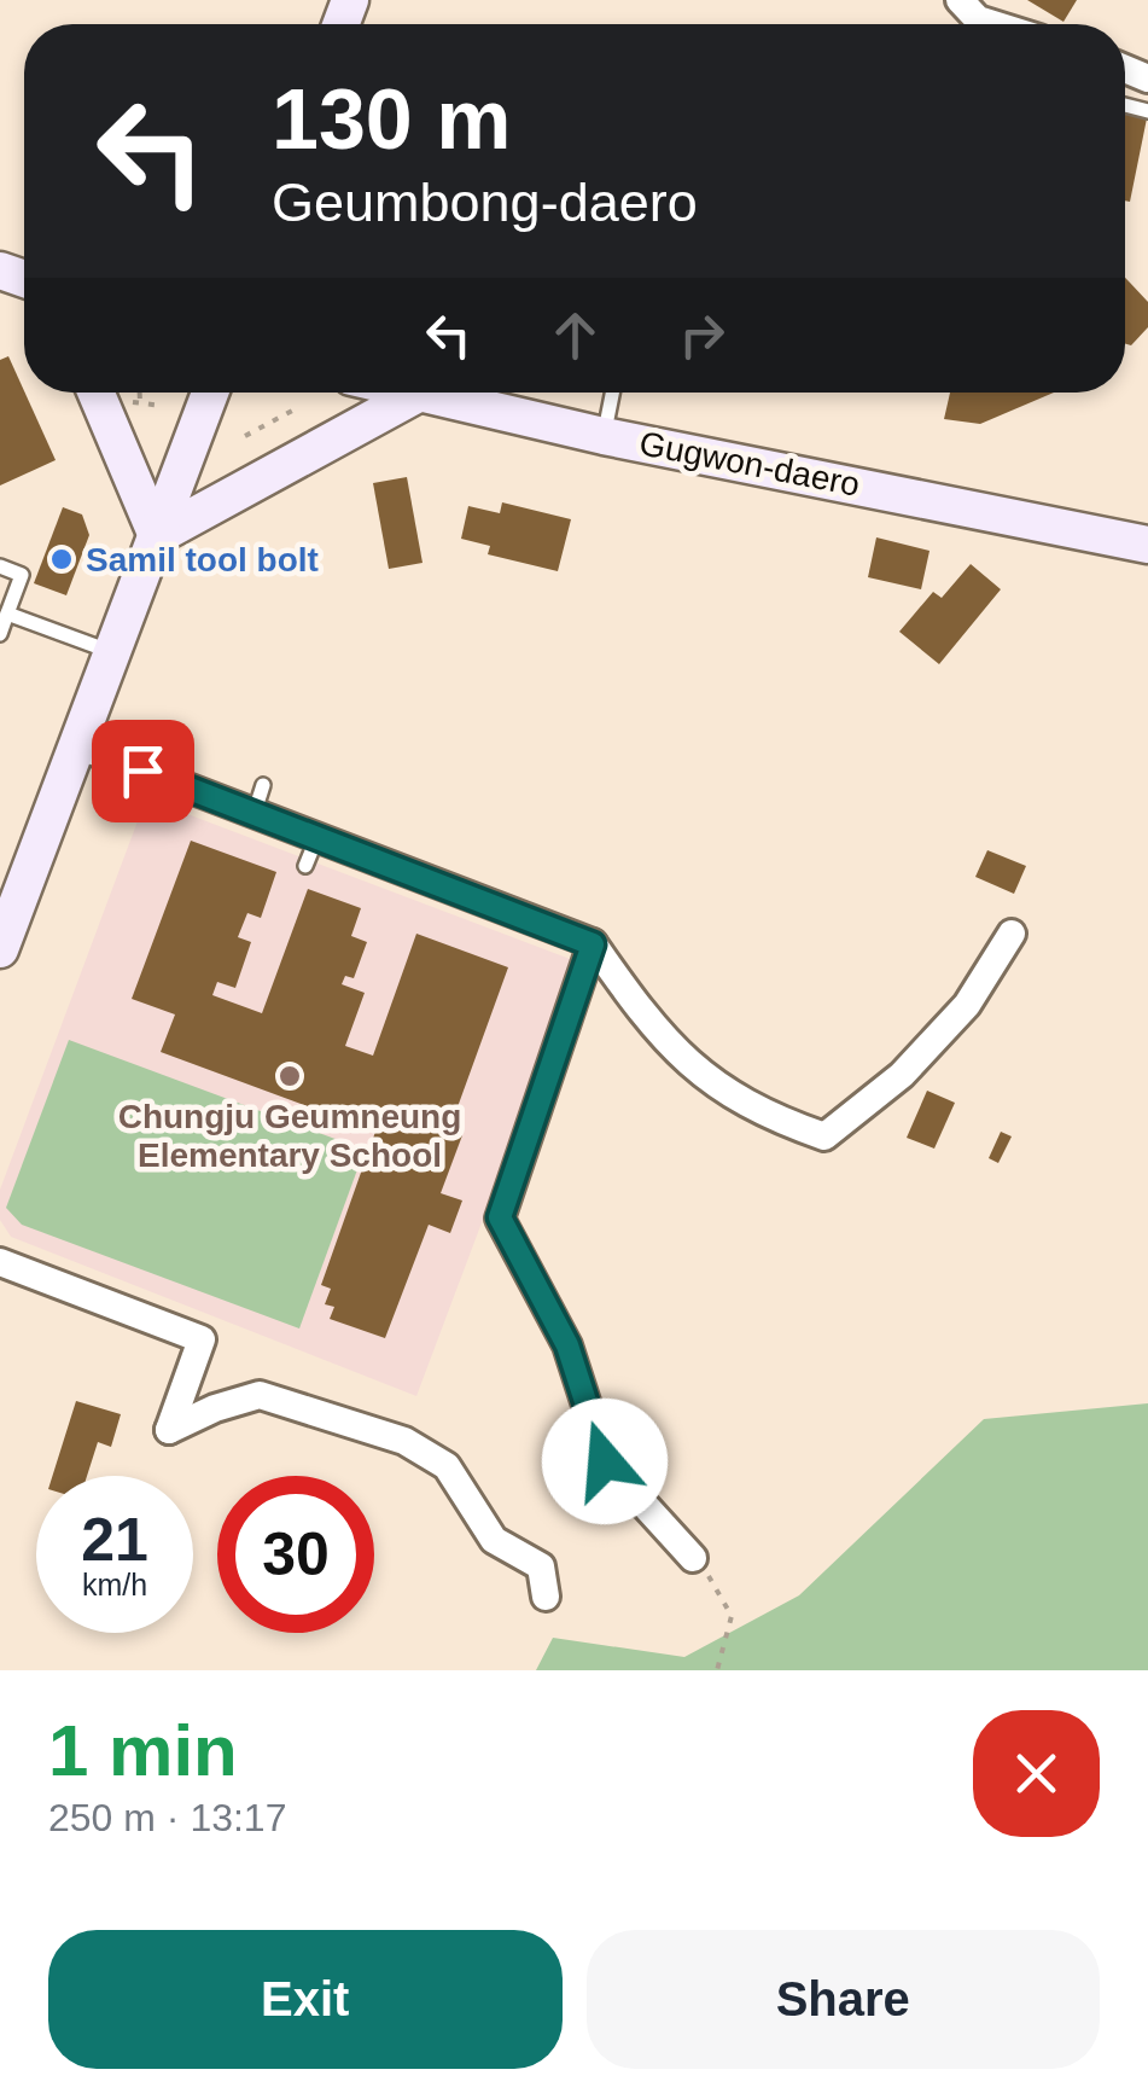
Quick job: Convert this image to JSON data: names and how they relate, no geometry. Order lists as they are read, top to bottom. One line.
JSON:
{"streets":{"street":["Gugwon-daero"]},"places":["Samil tool bolt","Chungju Geumneung Elementary School"],"page":{"turn":["130 m","Geumbong-daero"],"speed":"21 km/h","limit":"30","heading":["1 min","250 m · 13:17"],"buttons":["Exit","Share"]}}
